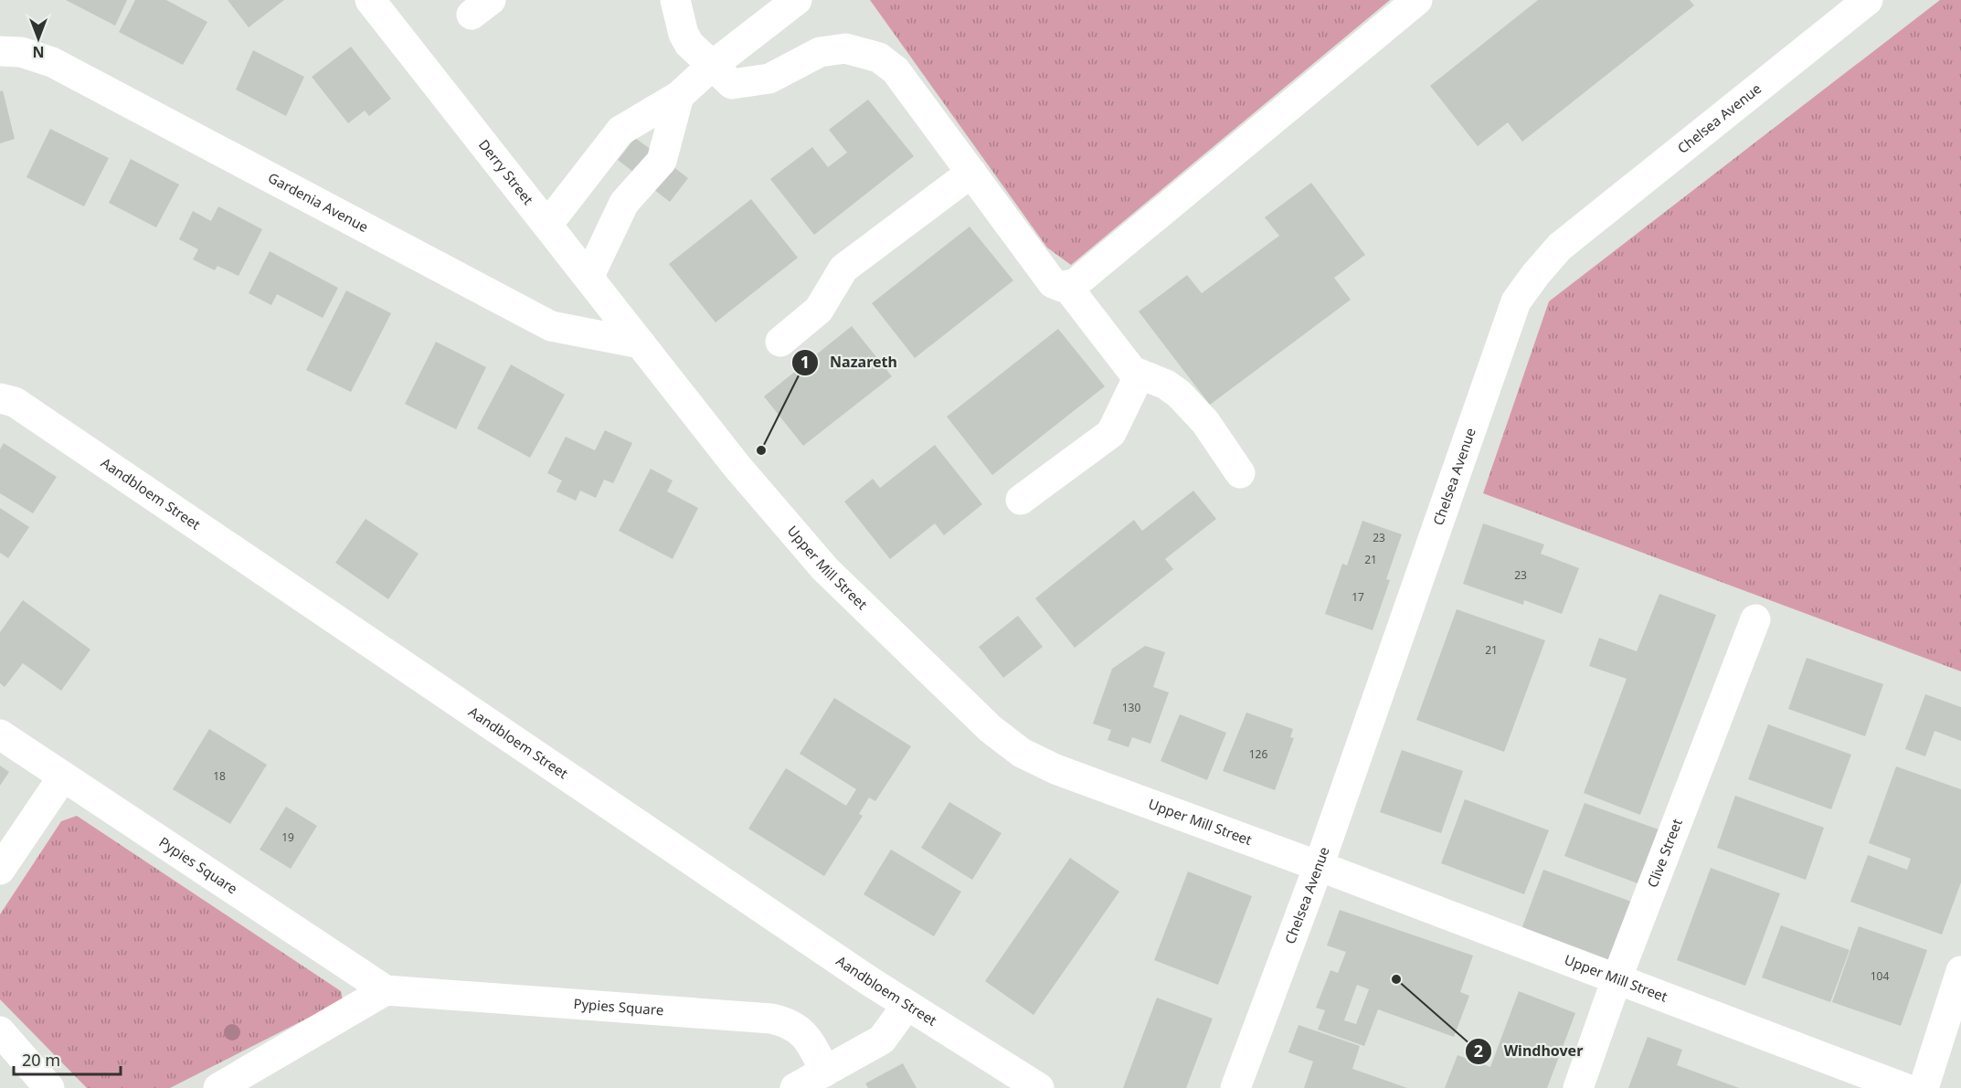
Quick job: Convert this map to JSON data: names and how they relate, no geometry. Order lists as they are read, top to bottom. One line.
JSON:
{"streets":{"street":["Chelsea Avenue","Derry Street","Gardenia Avenue","Aandbloem Street","Upper Mill Street","Clive Street","Pypies Square"]},"crossings":[["Chelsea Avenue","Upper Mill Street"],["Derry Street","Gardenia Avenue"],["Derry Street","Upper Mill Street"],["Gardenia Avenue","Upper Mill Street"],["Upper Mill Street","Clive Street"]],"places":["Nazareth","Windhover"],"house_numbers":["23","21","23","17","21","130","126","18","19","104"],"scale_bar":"20 m","north":"bottom"}
